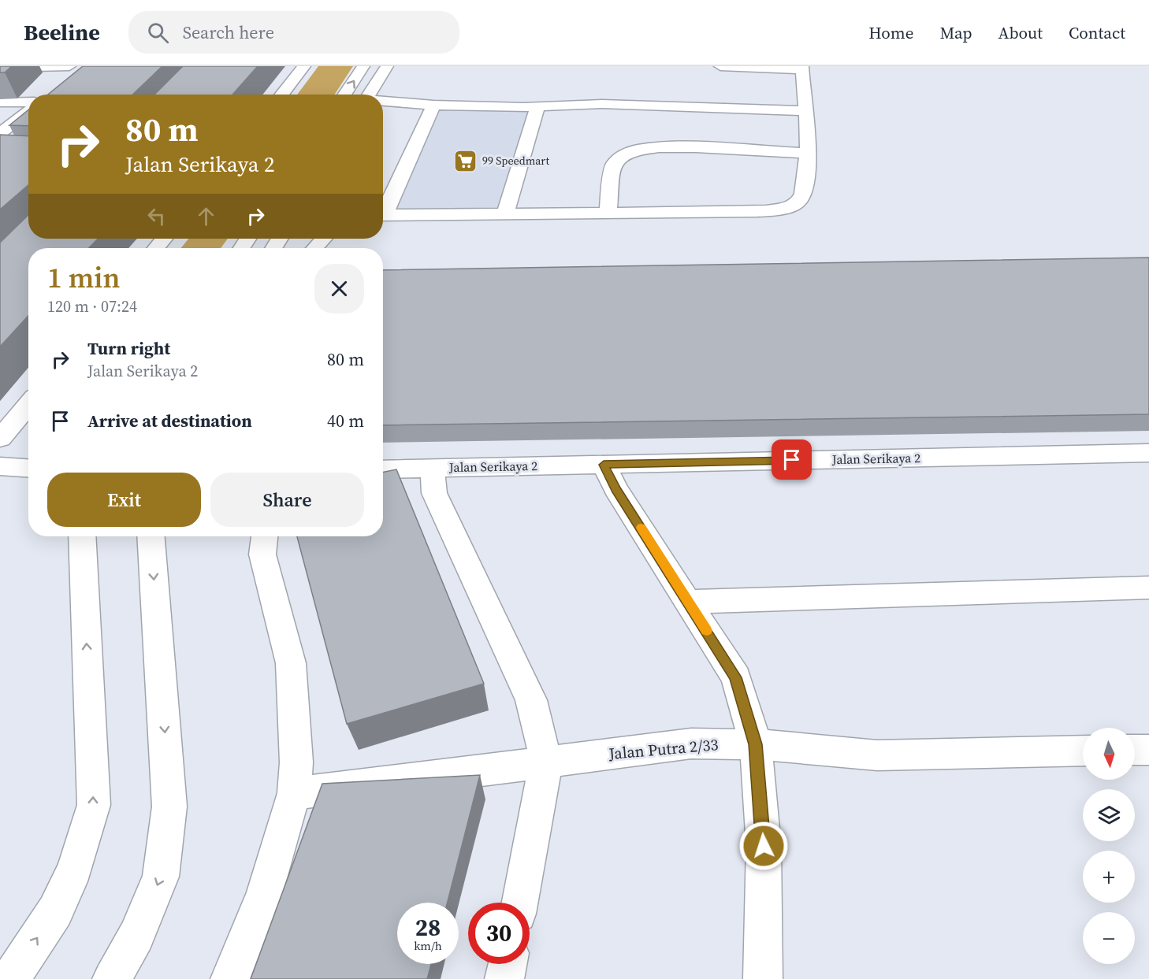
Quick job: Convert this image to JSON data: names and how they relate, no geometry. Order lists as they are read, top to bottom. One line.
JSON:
{"streets":{"street":["Jalan Serikaya 2","Jalan Putra 2/33"]},"places":{"supermarket":["99 Speedmart"]},"north":"bottom","page":{"header":"Beeline","search":"Search here","nav":["Home","Map","About","Contact"],"turn":["80 m","Jalan Serikaya 2"],"heading":["1 min","120 m · 07:24"],"list":[{"name":"Turn right","note":"Jalan Serikaya 2","value":"80 m"},{"name":"Arrive at destination","value":"40 m"}],"buttons":["Exit","Share"],"map_buttons":["+","−"],"speed":"28 km/h","limit":"30"}}
